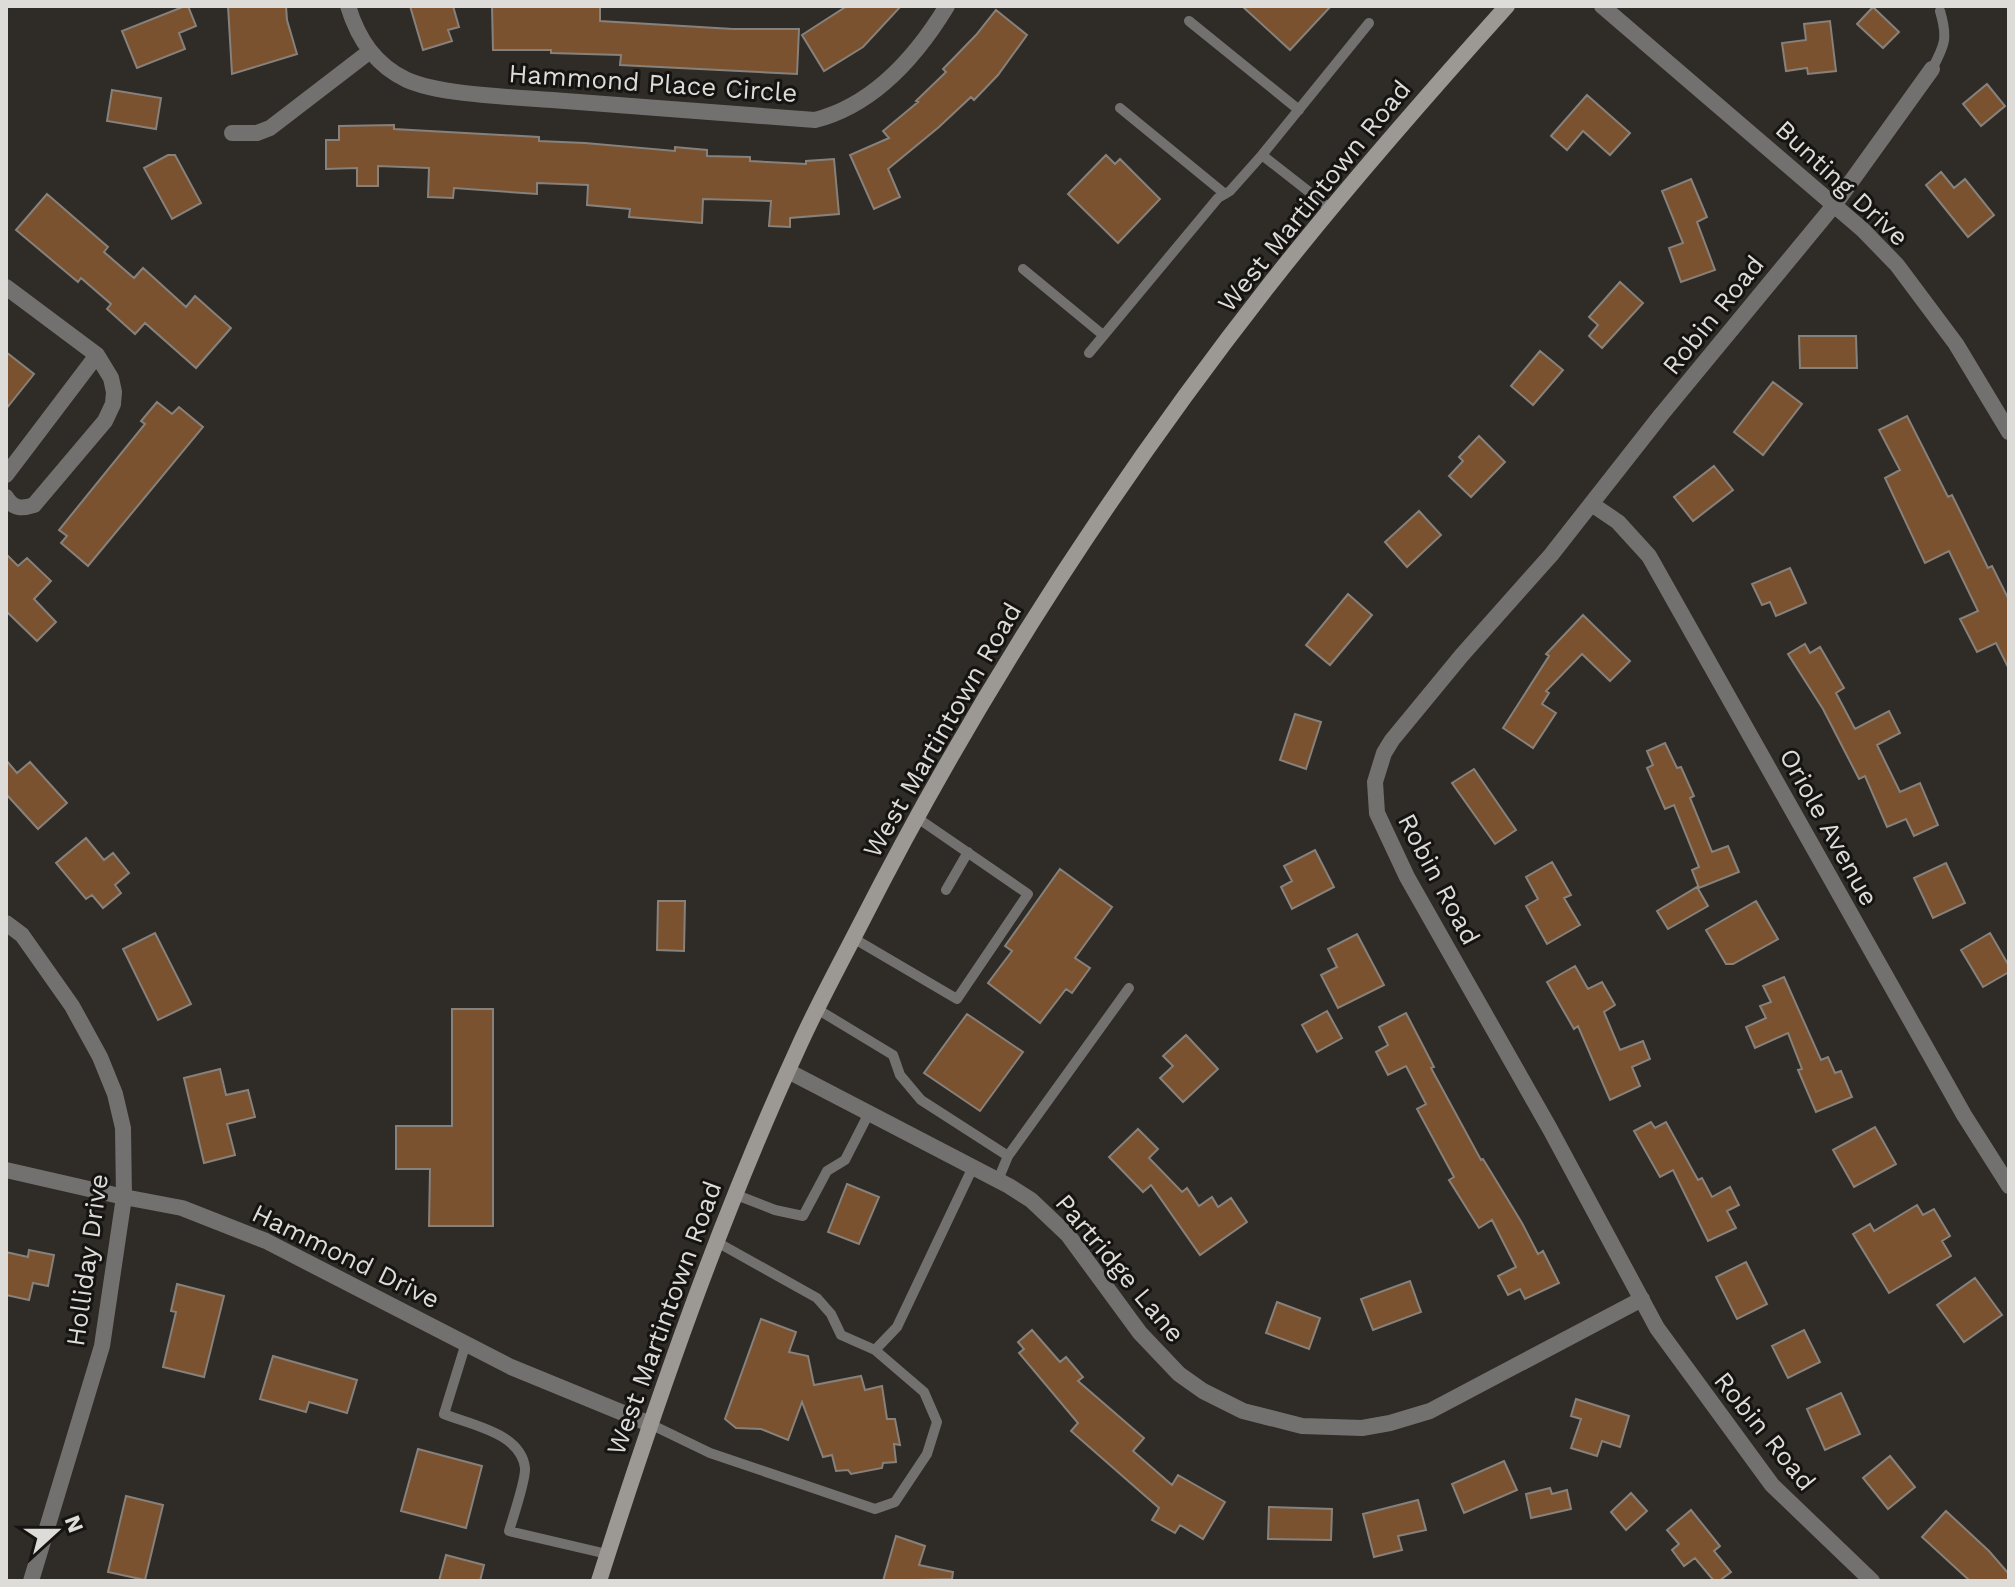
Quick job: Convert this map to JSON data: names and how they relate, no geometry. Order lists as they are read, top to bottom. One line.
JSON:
{"streets":{"main road":["West Martintown Road"],"street":["Hammond Place Circle","Bunting Drive","Robin Road","Oriole Avenue","Hammond Drive","Holliday Drive","Partridge Lane"]},"crossings":[["Bunting Drive","Robin Road"],["West Martintown Road","Hammond Drive"],["West Martintown Road","Partridge Lane"],["Robin Road","Oriole Avenue"],["Robin Road","Partridge Lane"],["Hammond Drive","Holliday Drive"]],"north":"right"}
